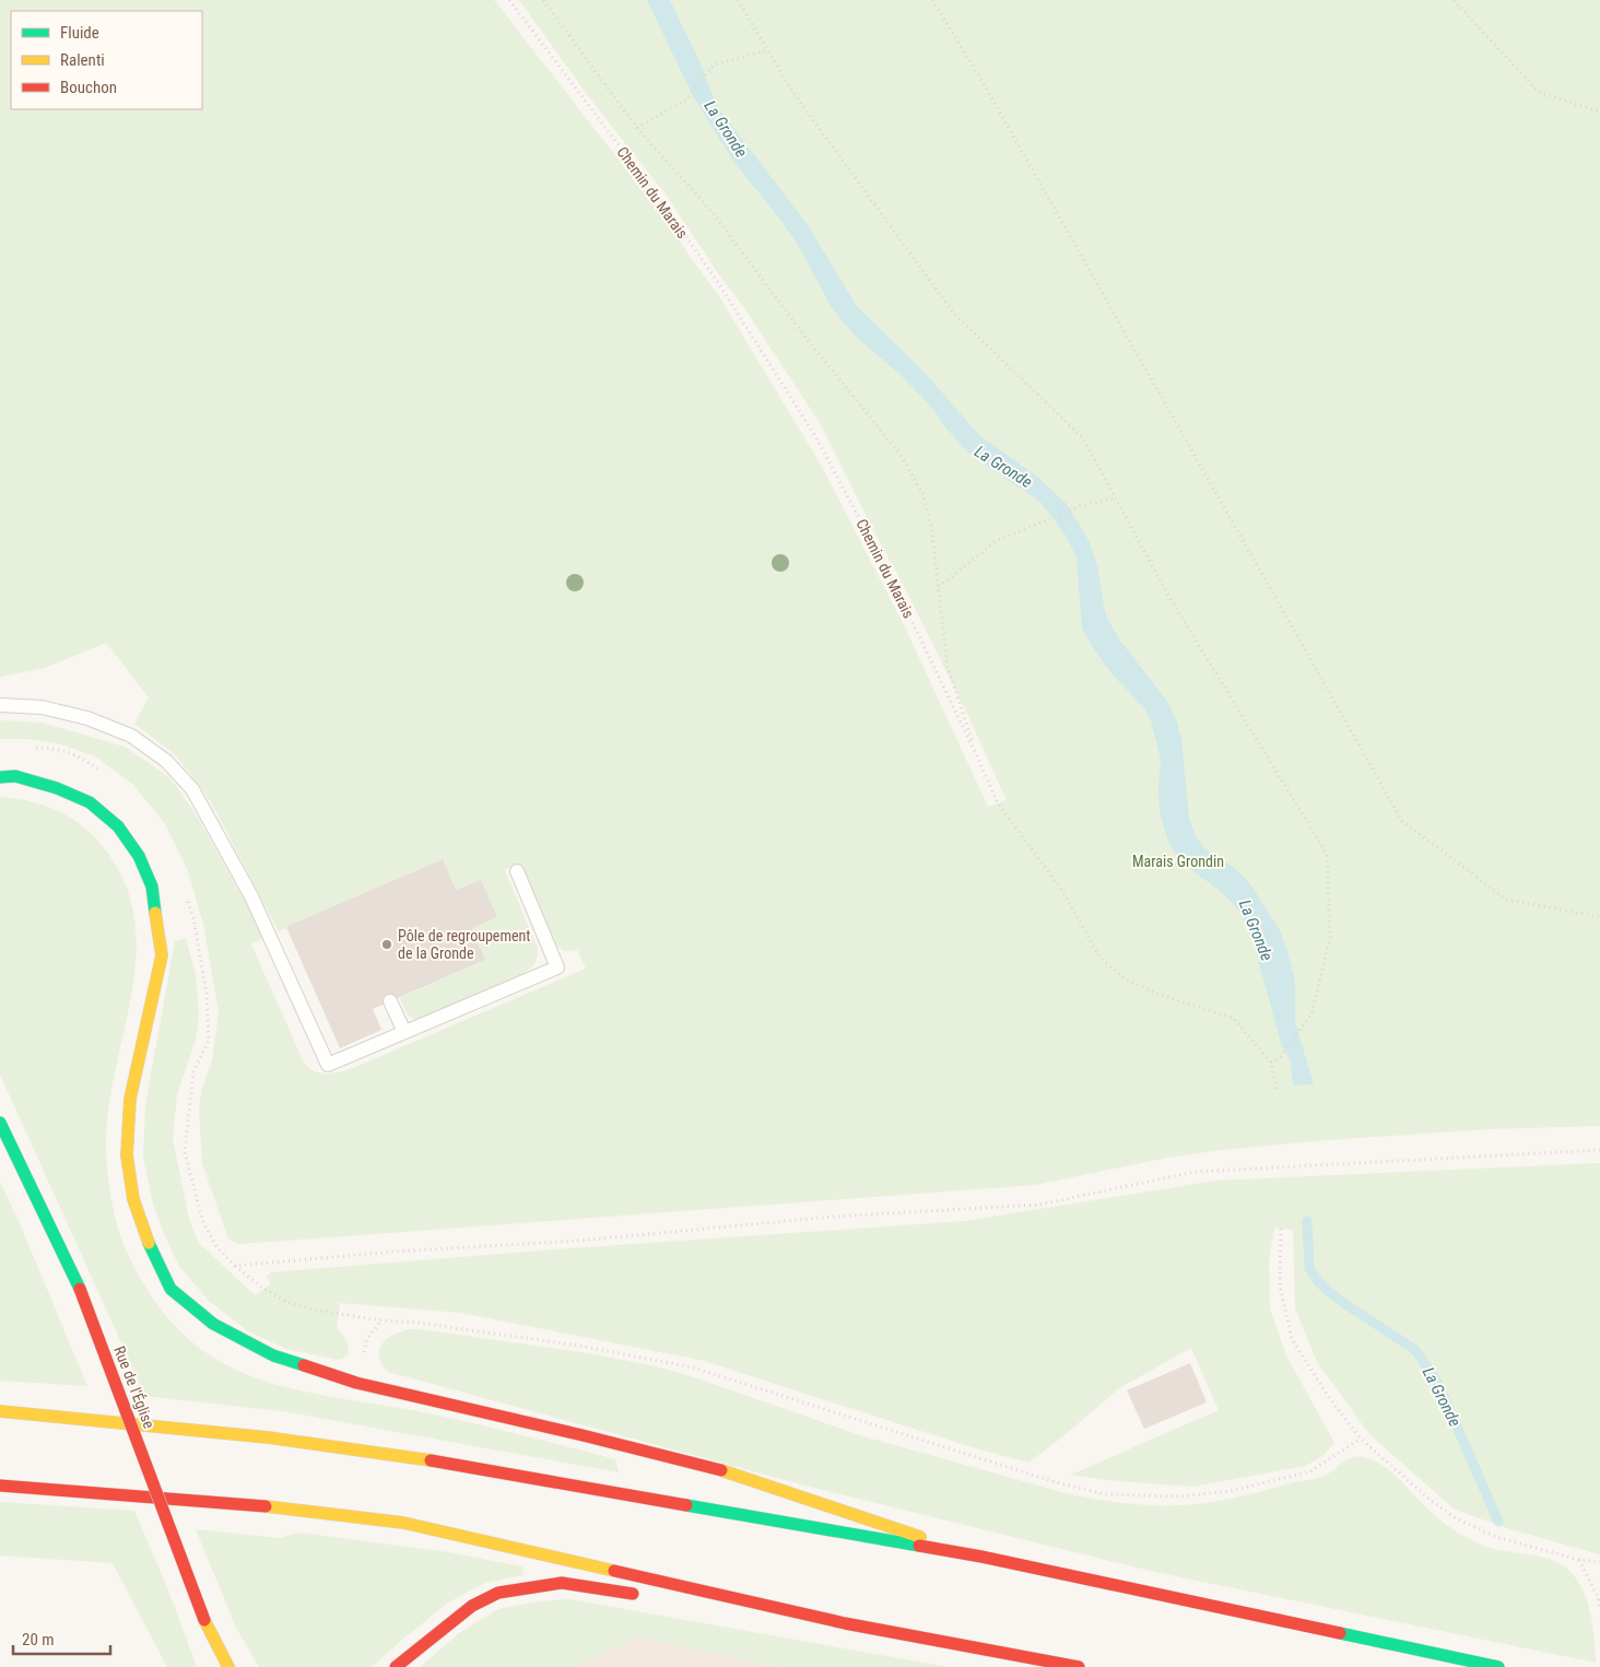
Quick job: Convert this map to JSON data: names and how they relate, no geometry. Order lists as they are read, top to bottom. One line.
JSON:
{"streets":{"main road":["Rue de l'Église"],"path":["Chemin du Marais"]},"water":["La Gronde"],"parks":["Marais Grondin"],"places":["Pôle de regroupement de la Gronde"],"legend":["Fluide","Ralenti","Bouchon"],"scale_bar":"20 m"}
